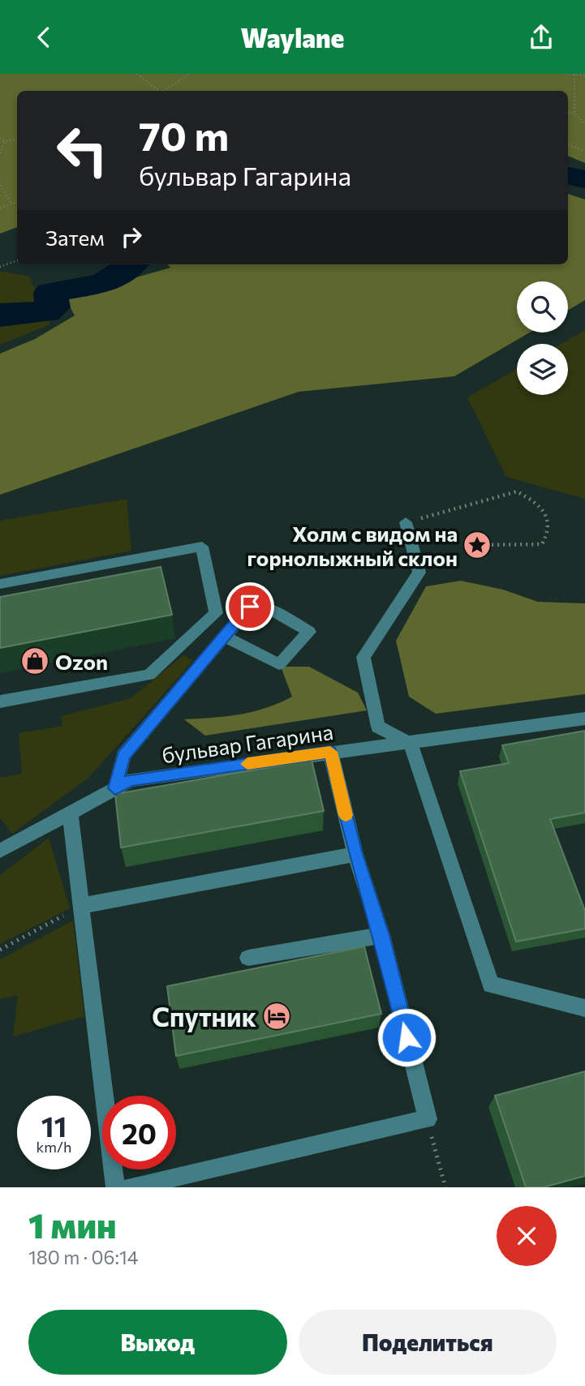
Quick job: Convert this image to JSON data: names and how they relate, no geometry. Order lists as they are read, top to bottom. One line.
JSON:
{"streets":{"street":["бульвар Гагарина"]},"places":{"place":["Холм с видом на горнолыжный склон"],"shop":["Ozon"],"hotel":["Спутник"]},"page":{"header":"Waylane","turn":["70 m","бульвар Гагарина"],"then":"Затем","speed":"11 km/h","limit":"20","heading":["1 мин","180 m · 06:14"],"buttons":["Выход","Поделиться"]}}
